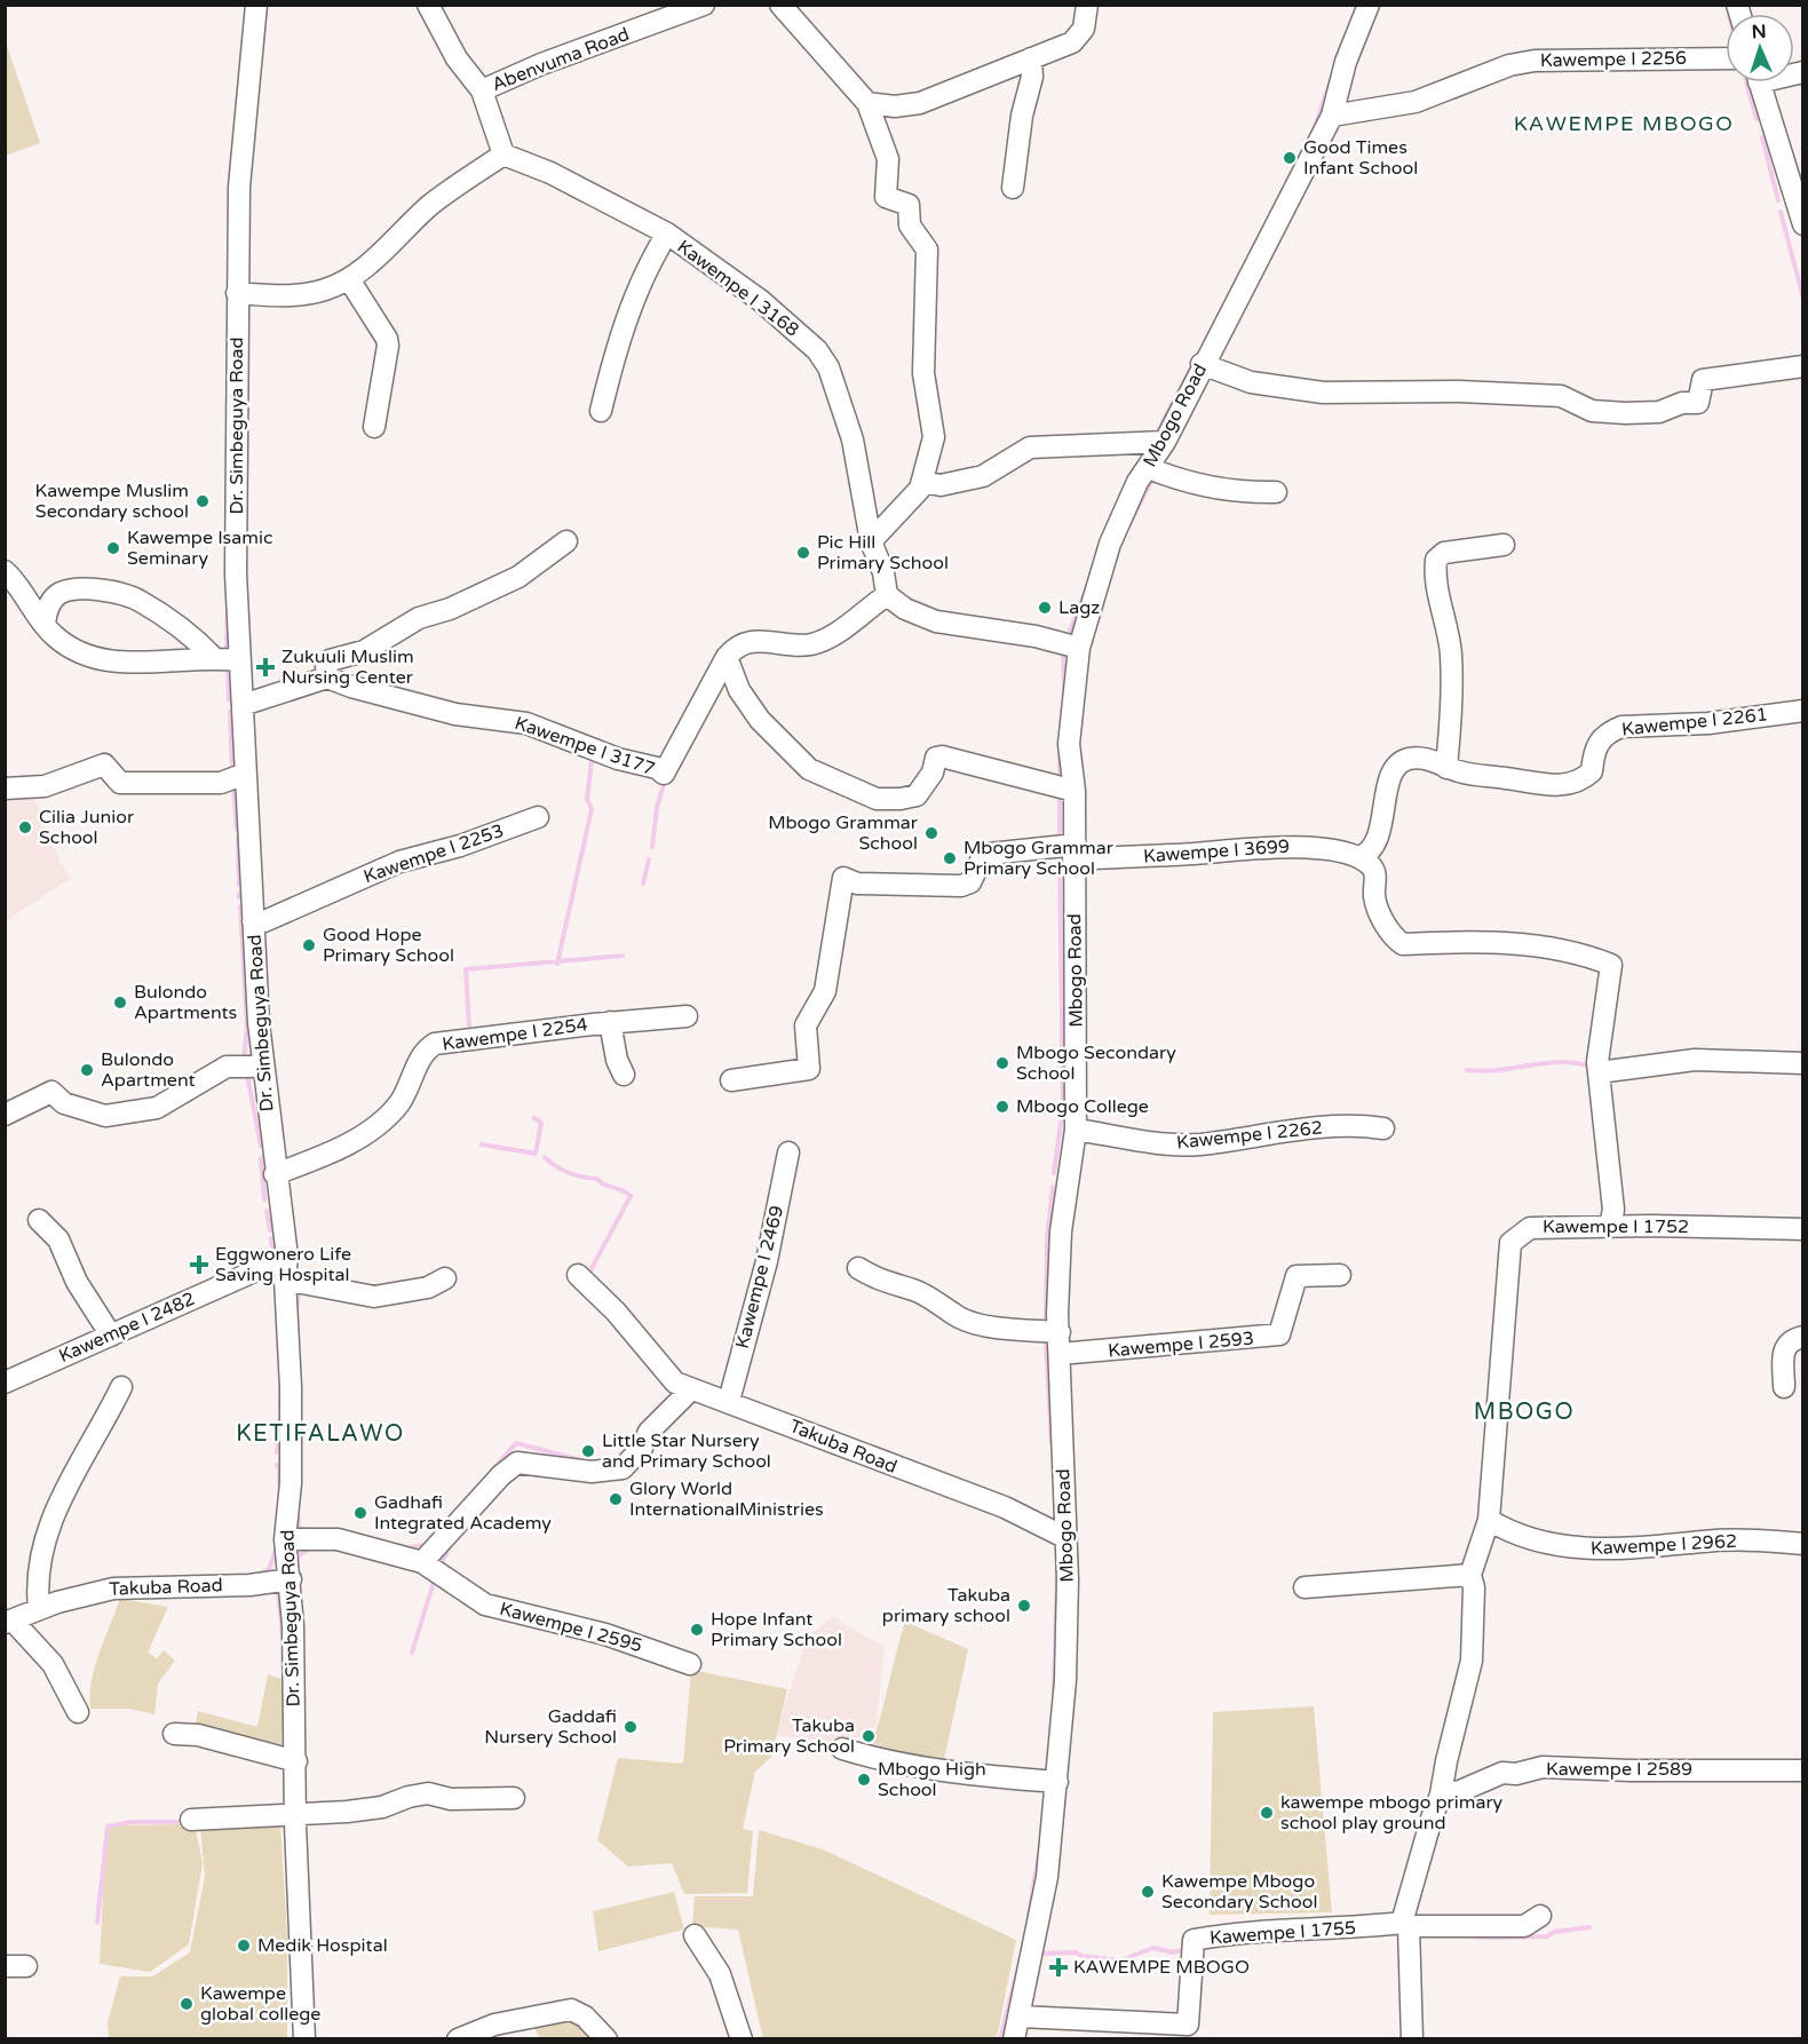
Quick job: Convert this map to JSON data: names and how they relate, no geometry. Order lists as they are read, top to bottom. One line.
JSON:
{"streets":{"street":["Abenvuma Road","Kawempe I 2256","Kawempe I 3168","Mbogo Road","Dr. Simbeguya Road","Kawempe I 2261","Kawempe I 3177","Kawempe I 3699","Kawempe I 2253","Kawempe I 2254","Kawempe I 2262","Kawempe I 1752","Kawempe I 2469","Kawempe I 2482","Kawempe I 2593","Takuba Road","Kawempe I 2962","Kawempe I 2595","Kawempe I 2589","Kawempe I 1755"]},"crossings":[["Abenvuma Road","Kawempe I 3168"],["Kawempe I 2256","Mbogo Road"],["Mbogo Road","Kawempe I 3699"],["Mbogo Road","Kawempe I 2262"],["Mbogo Road","Kawempe I 2593"],["Mbogo Road","Takuba Road"],["Mbogo Road","Kawempe I 1755"],["Dr. Simbeguya Road","Kawempe I 2253"],["Dr. Simbeguya Road","Kawempe I 2254"],["Dr. Simbeguya Road","Kawempe I 2482"],["Dr. Simbeguya Road","Takuba Road"],["Kawempe I 2261","Kawempe I 3699"],["Kawempe I 1752","Kawempe I 2962"],["Kawempe I 1752","Kawempe I 2589"],["Kawempe I 1752","Kawempe I 1755"],["Kawempe I 2469","Takuba Road"]],"districts":["KAWEMPE MBOGO","MBOGO","KETIFALAWO"],"places":{"other":["Good Times Infant School","Kawempe Muslim Secondary school","Kawempe Isamic Seminary","Pic Hill Primary School","Lagz","Cilia Junior School","Mbogo Grammar School","Mbogo Grammar Primary School","Good Hope Primary School","Bulondo Apartments","Mbogo Secondary School","Bulondo Apartment","Mbogo College","Little Star Nursery and Primary School","Glory World InternationalMinistries","Gadhafi Integrated Academy","Takuba primary school","Hope Infant Primary School","Gaddafi Nursery School","Takuba Primary School","Mbogo High School","kawempe mbogo primary school play ground","Kawempe Mbogo Secondary School","Medik Hospital","Kawempe global college"],"health":["Zukuuli Muslim Nursing Center","Eggwonero Life Saving Hospital","KAWEMPE MBOGO"]},"north":"top"}
